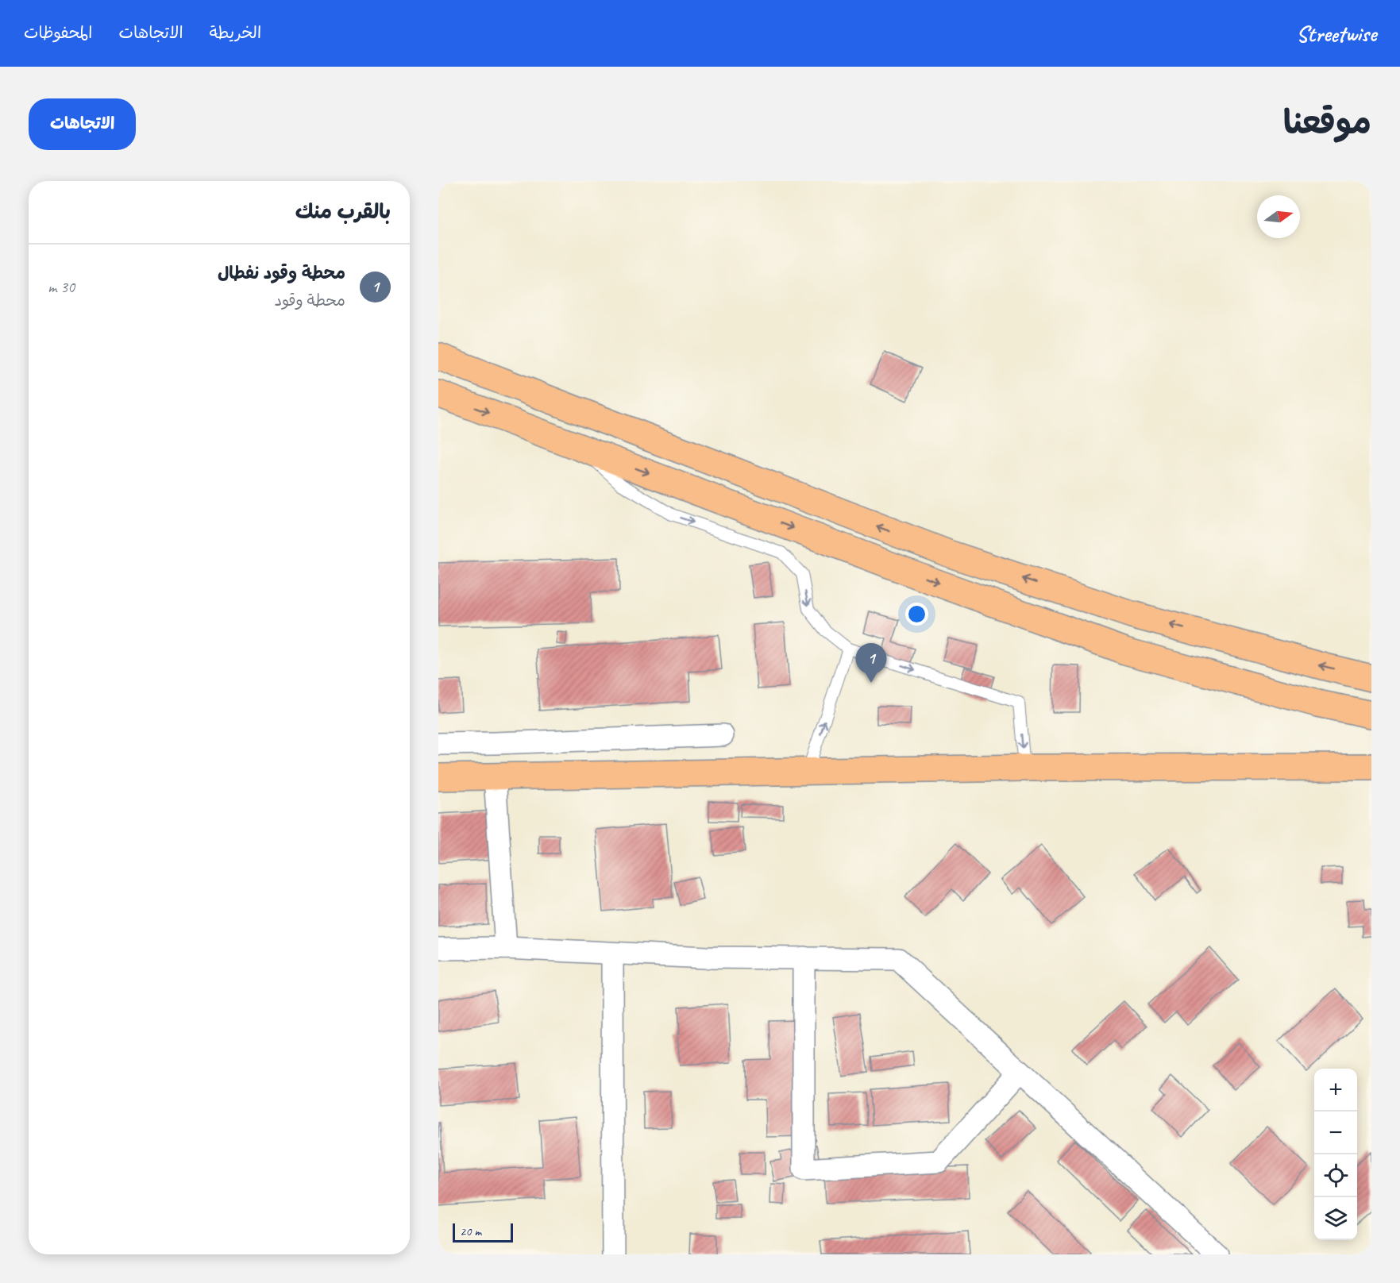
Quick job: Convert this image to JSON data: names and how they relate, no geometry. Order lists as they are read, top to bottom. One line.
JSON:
{"scale_bar":"20 m","north":"right","page":{"header":"Streetwise","nav":["الخريطة","الاتجاهات","المحفوظات"],"title":"موقعنا","buttons":"الاتجاهات","heading":"بالقرب منك","list":[{"mark":"1","name":"محطة وقود نفطال","note":"محطة وقود","value":"30 m"}],"pins":"1","map_buttons":["+","−"],"scale":"20 m"}}
